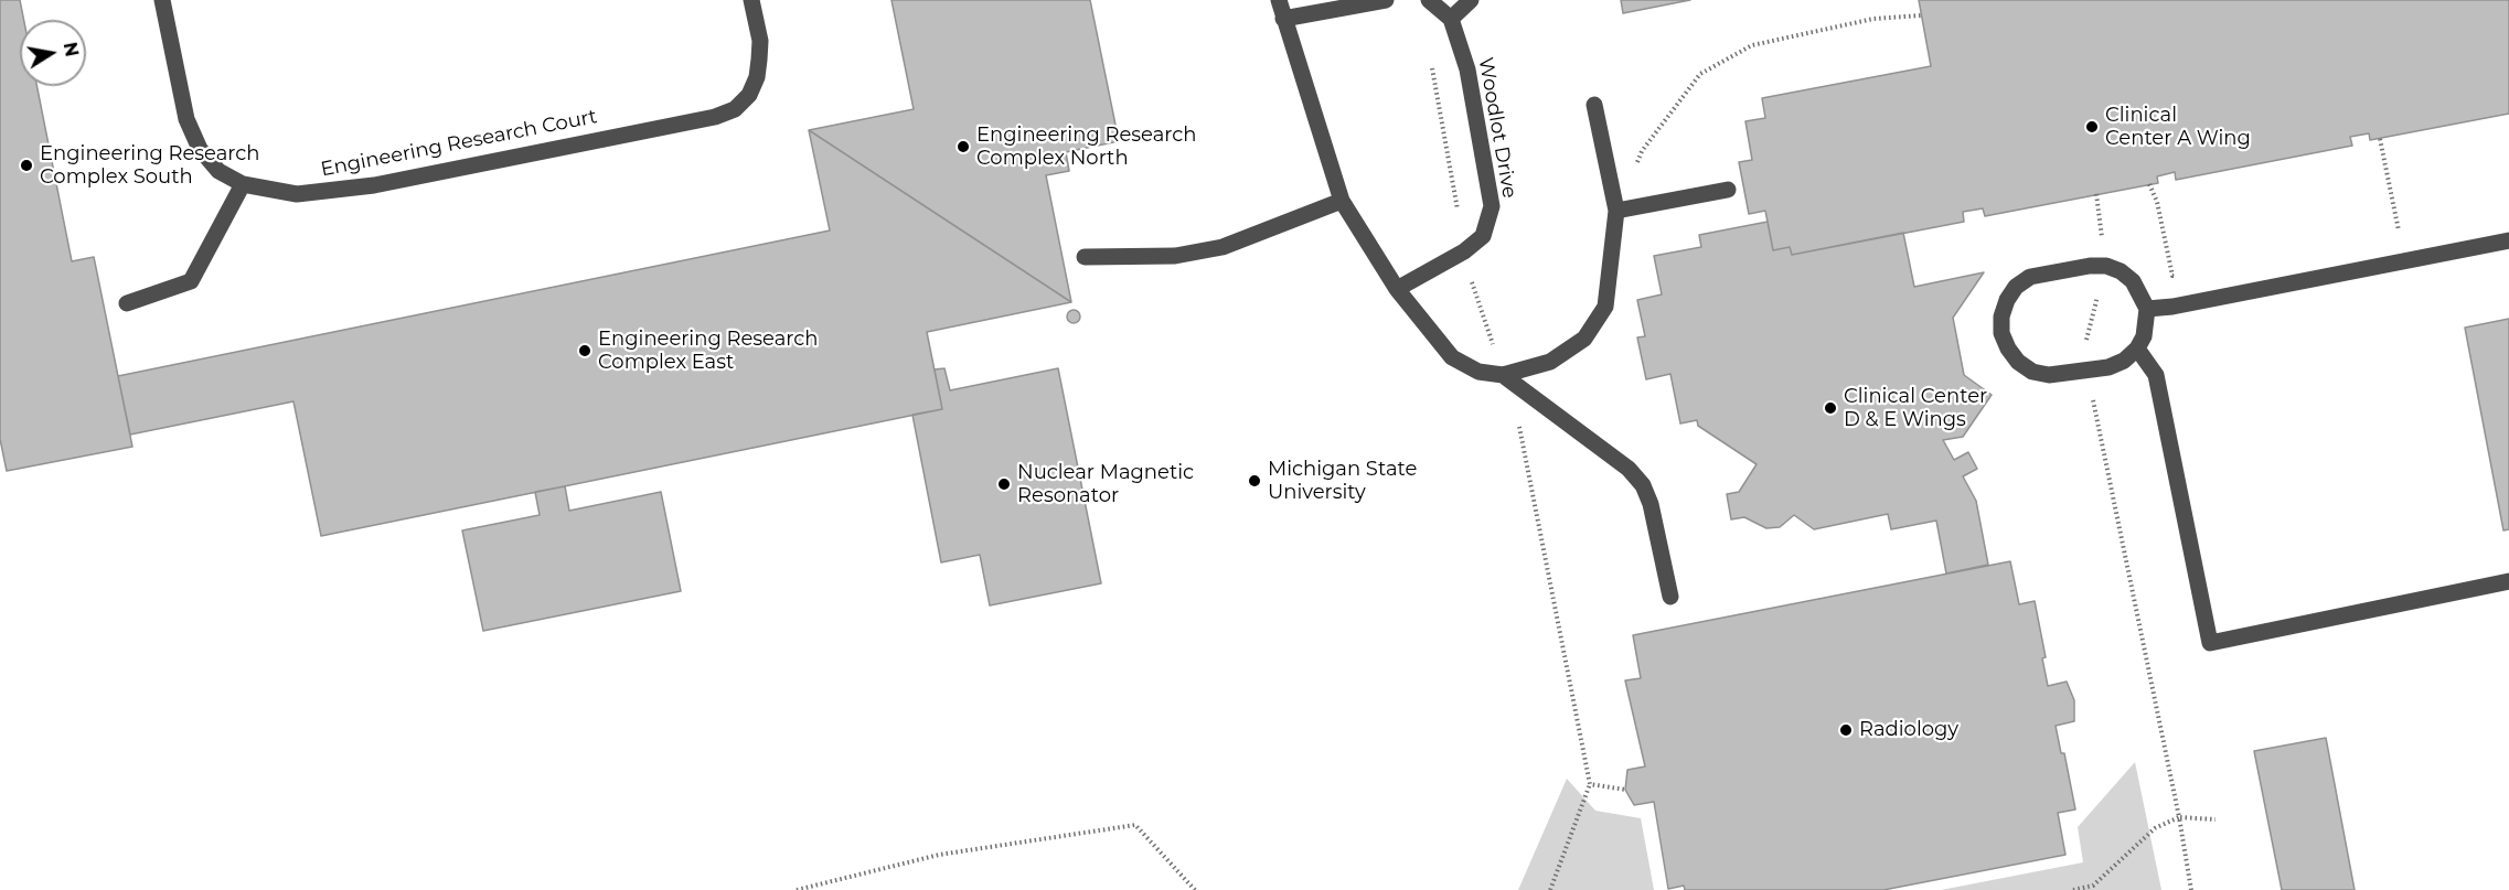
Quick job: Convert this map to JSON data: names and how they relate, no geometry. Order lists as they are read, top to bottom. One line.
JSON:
{"streets":{"lane":["Woodlot Drive","Engineering Research Court"]},"places":["Clinical Center A Wing","Engineering Research Complex North","Engineering Research Complex South","Engineering Research Complex East","Clinical Center D & E Wings","Michigan State University","Nuclear Magnetic Resonator","Radiology"],"north":"right"}
